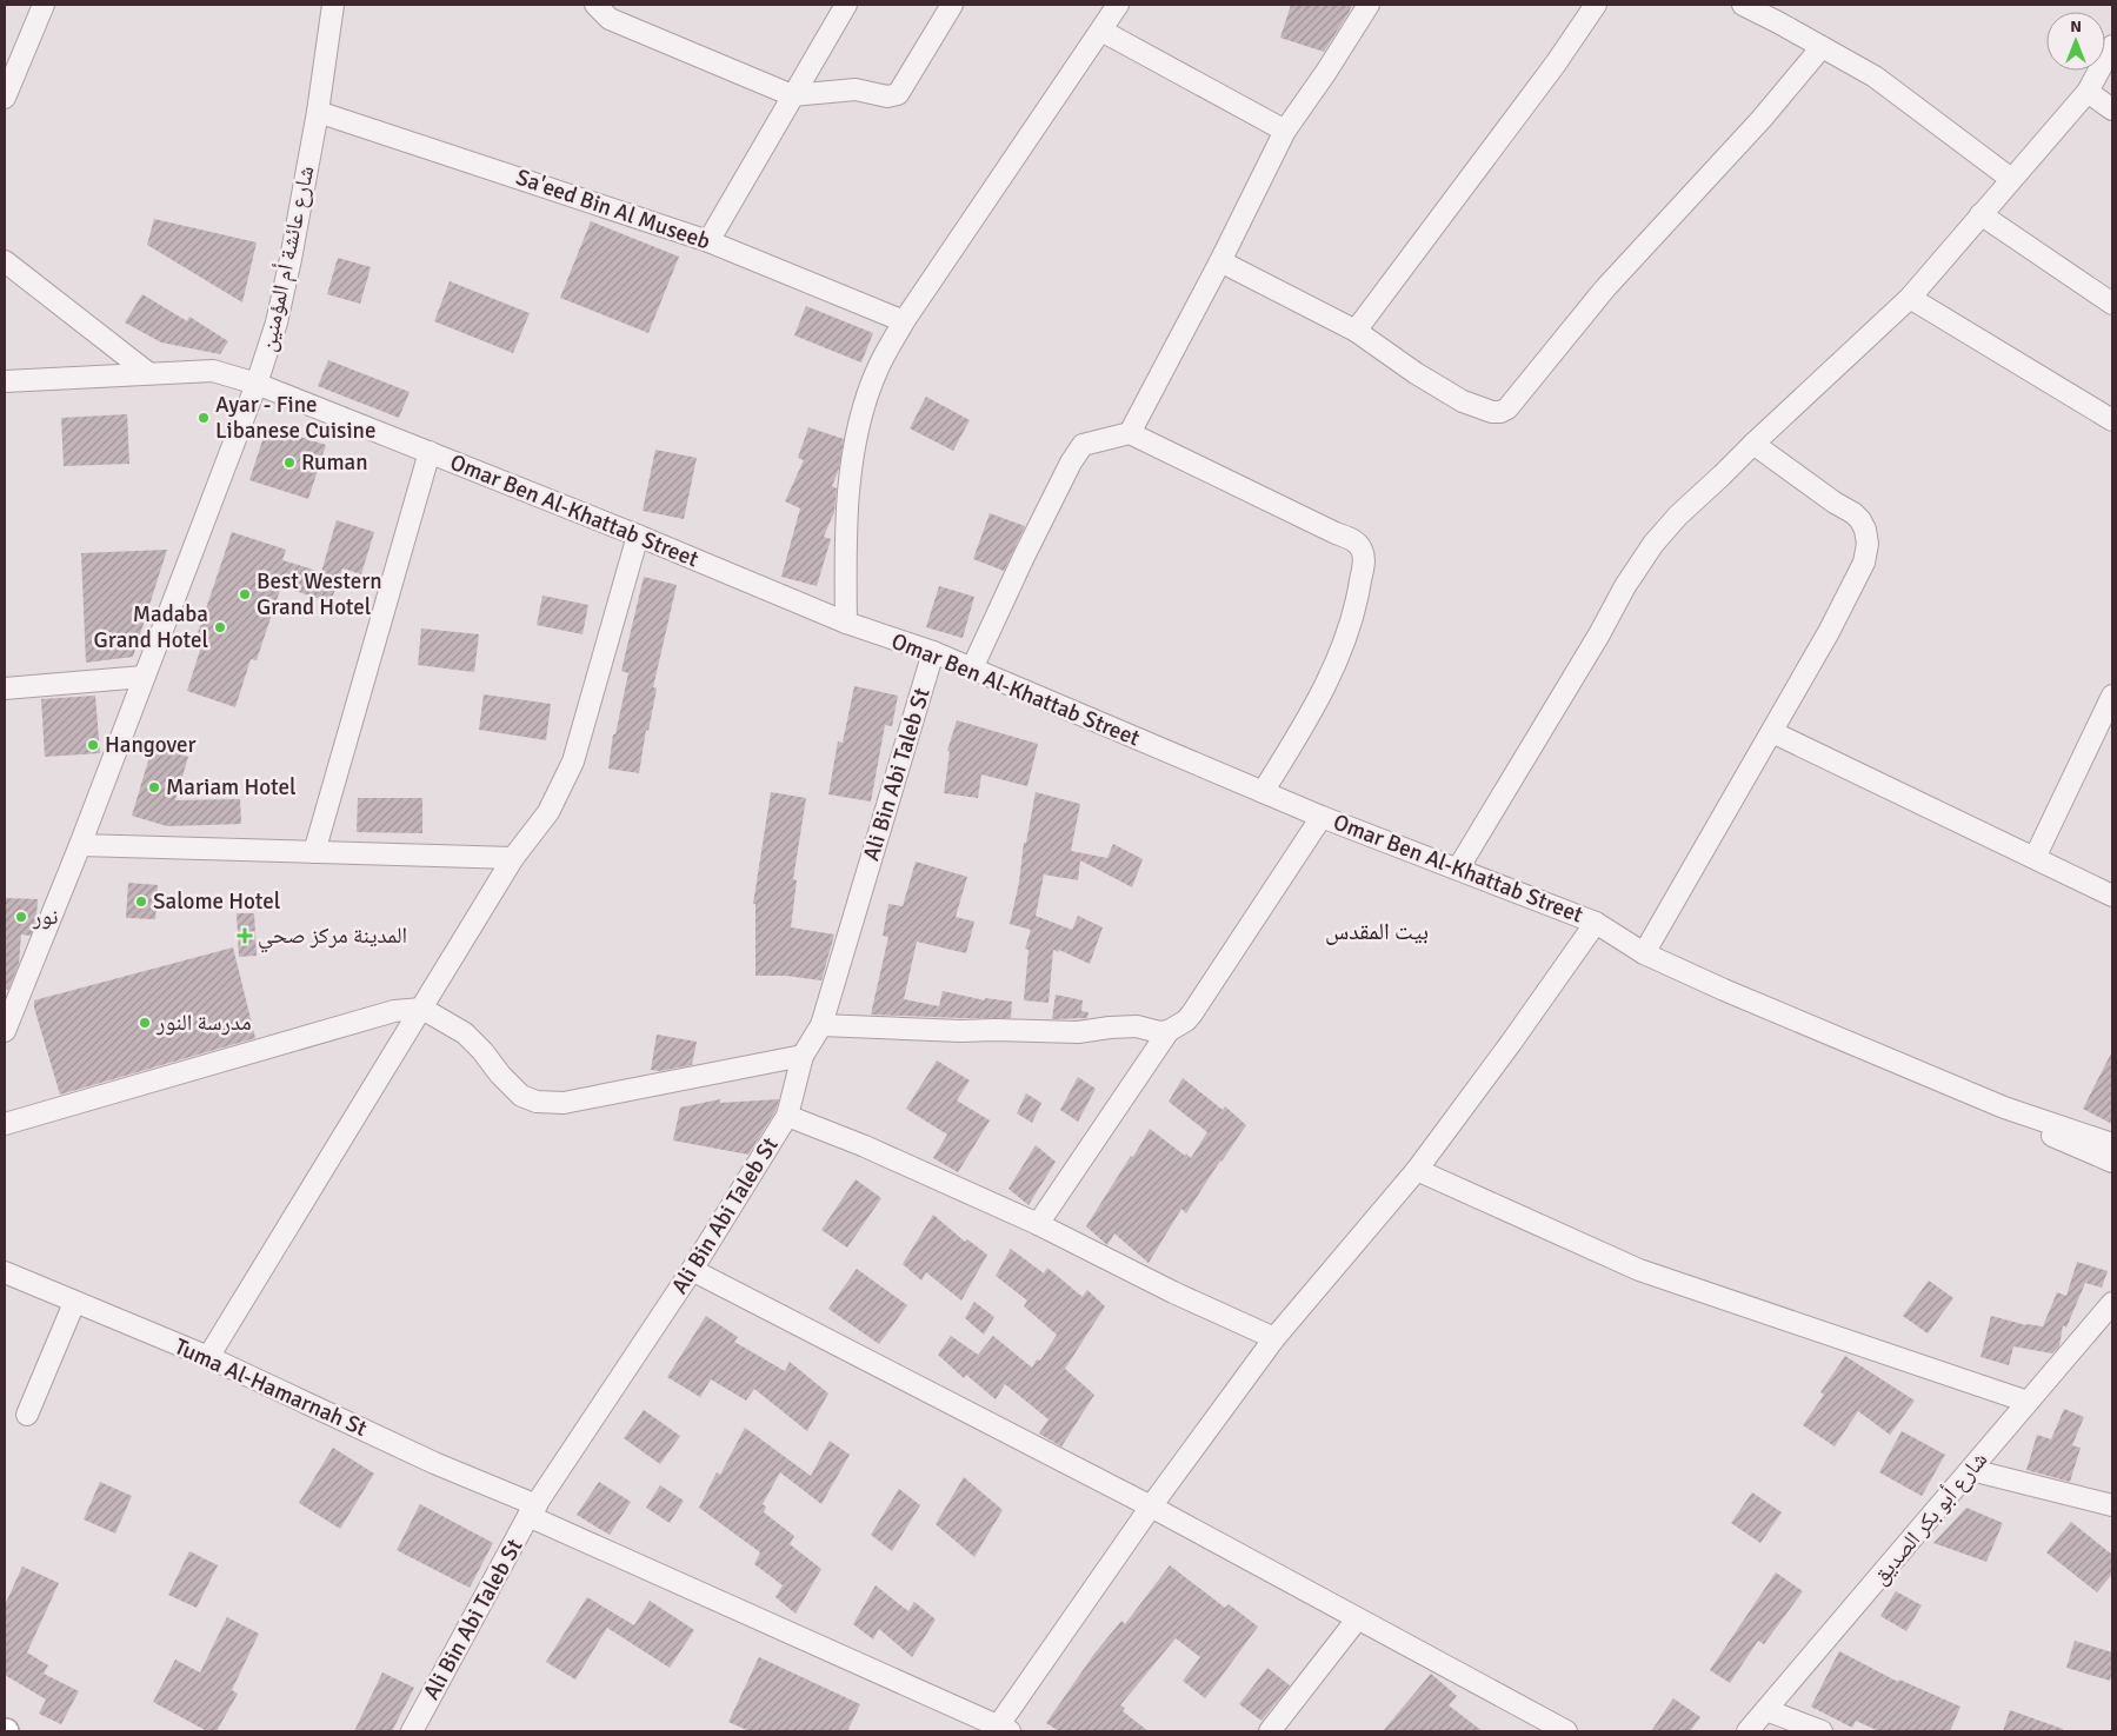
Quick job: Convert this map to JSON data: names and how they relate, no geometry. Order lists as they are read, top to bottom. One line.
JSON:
{"streets":{"street":["Sa'eed Bin Al Museeb","شارع عائشة أم المؤمنين","Omar Ben Al-Khattab Street","Ali Bin Abi Taleb St","Tuma Al-Hamarnah St","شارع أبو بكر الصديق"]},"crossings":[["Sa'eed Bin Al Museeb","شارع عائشة أم المؤمنين"],["شارع عائشة أم المؤمنين","Omar Ben Al-Khattab Street"],["Omar Ben Al-Khattab Street","Ali Bin Abi Taleb St"],["Ali Bin Abi Taleb St","Tuma Al-Hamarnah St"]],"districts":["بيت المقدس"],"places":{"other":["Ayar - Fine Libanese Cuisine","Ruman","Best Western Grand Hotel","Madaba Grand Hotel","Hangover","Mariam Hotel","Salome Hotel","نور","مدرسة النور"],"health":["المدينة مركز صحي"]},"north":"top"}
